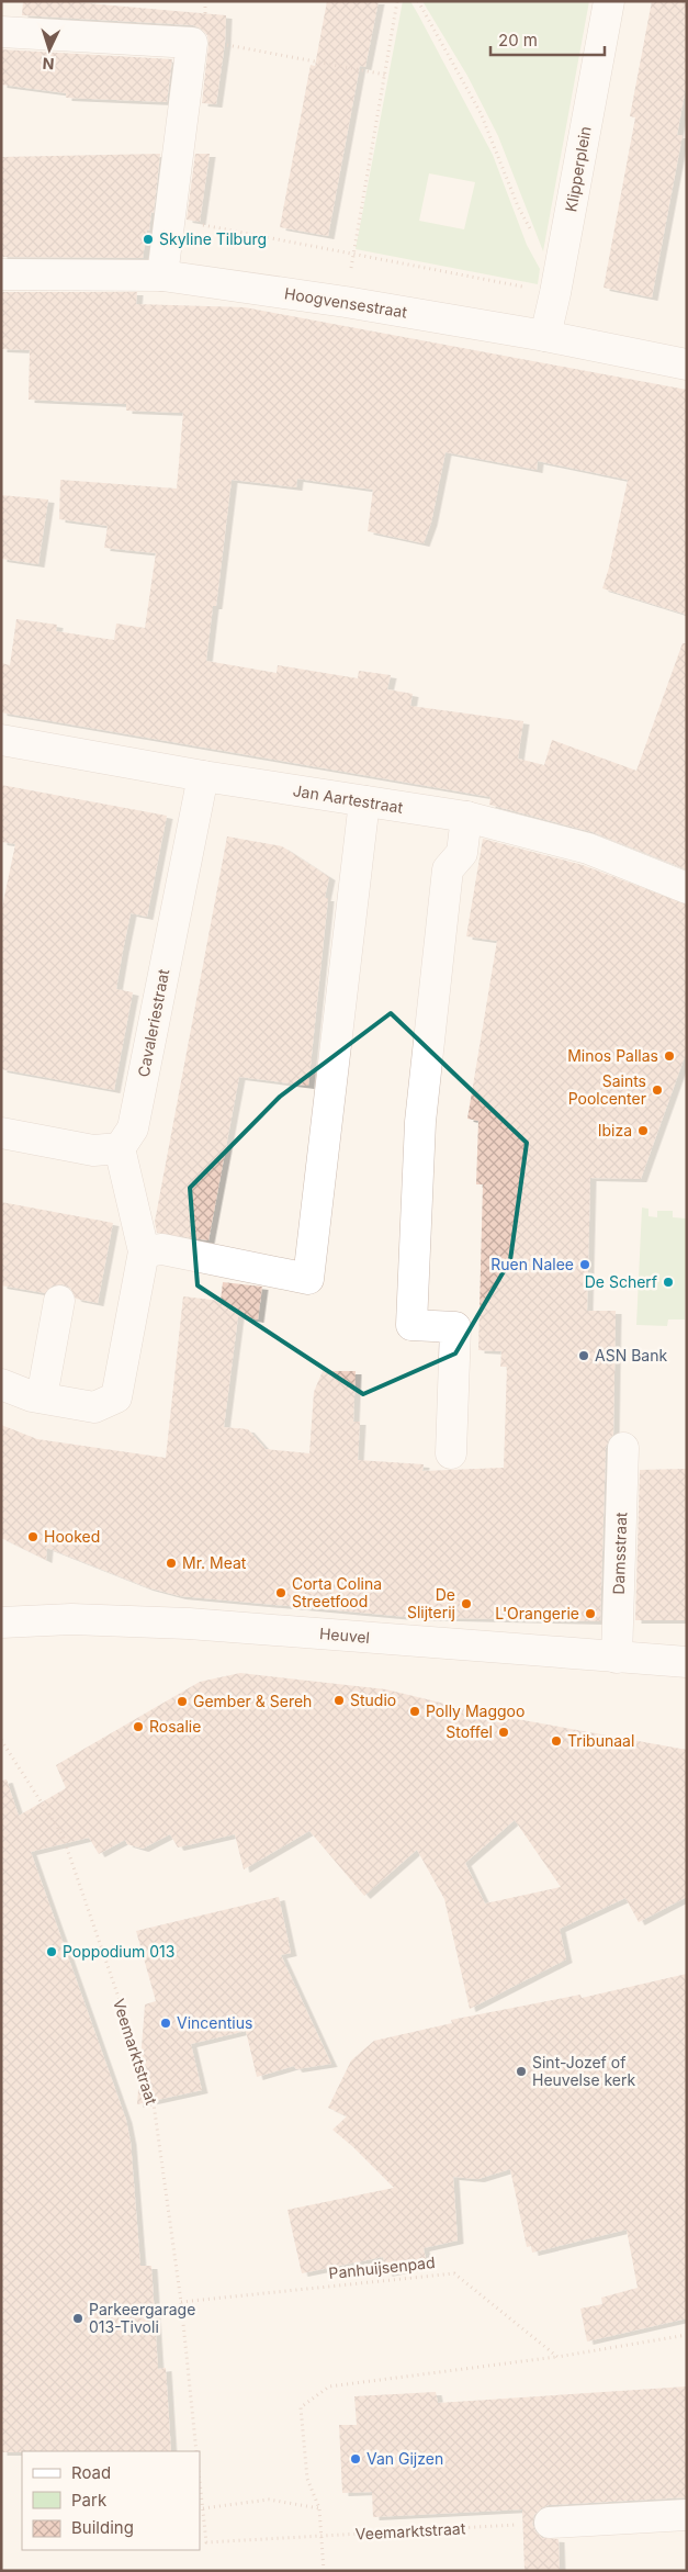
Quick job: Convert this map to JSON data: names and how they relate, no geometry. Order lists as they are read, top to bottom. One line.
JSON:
{"streets":{"street":["Klipperplein","Hoogvensestraat","Jan Aartestraat","Cavaleriestraat","Damsstraat","Heuvel"],"path":["Veemarktstraat","Panhuijsenpad"]},"crossings":[["Klipperplein","Hoogvensestraat"],["Jan Aartestraat","Cavaleriestraat"],["Damsstraat","Heuvel"],["Veemarktstraat","Panhuijsenpad"]],"places":["Skyline Tilburg","Minos Pallas","Saints Poolcenter","Ibiza","Ruen Nalee","De Scherf","ASN Bank","Hooked","Mr. Meat","Corta Colina Streetfood","De Slijterij","L'Orangerie","Studio","Gember & Sereh","Polly Maggoo","Rosalie","Stoffel","Tribunaal","Poppodium 013","Vincentius","Sint-Jozef of Heuvelse kerk","Parkeergarage 013-Tivoli","Van Gijzen"],"legend":["Road","Park","Building"],"scale_bar":"20 m","north":"bottom"}
